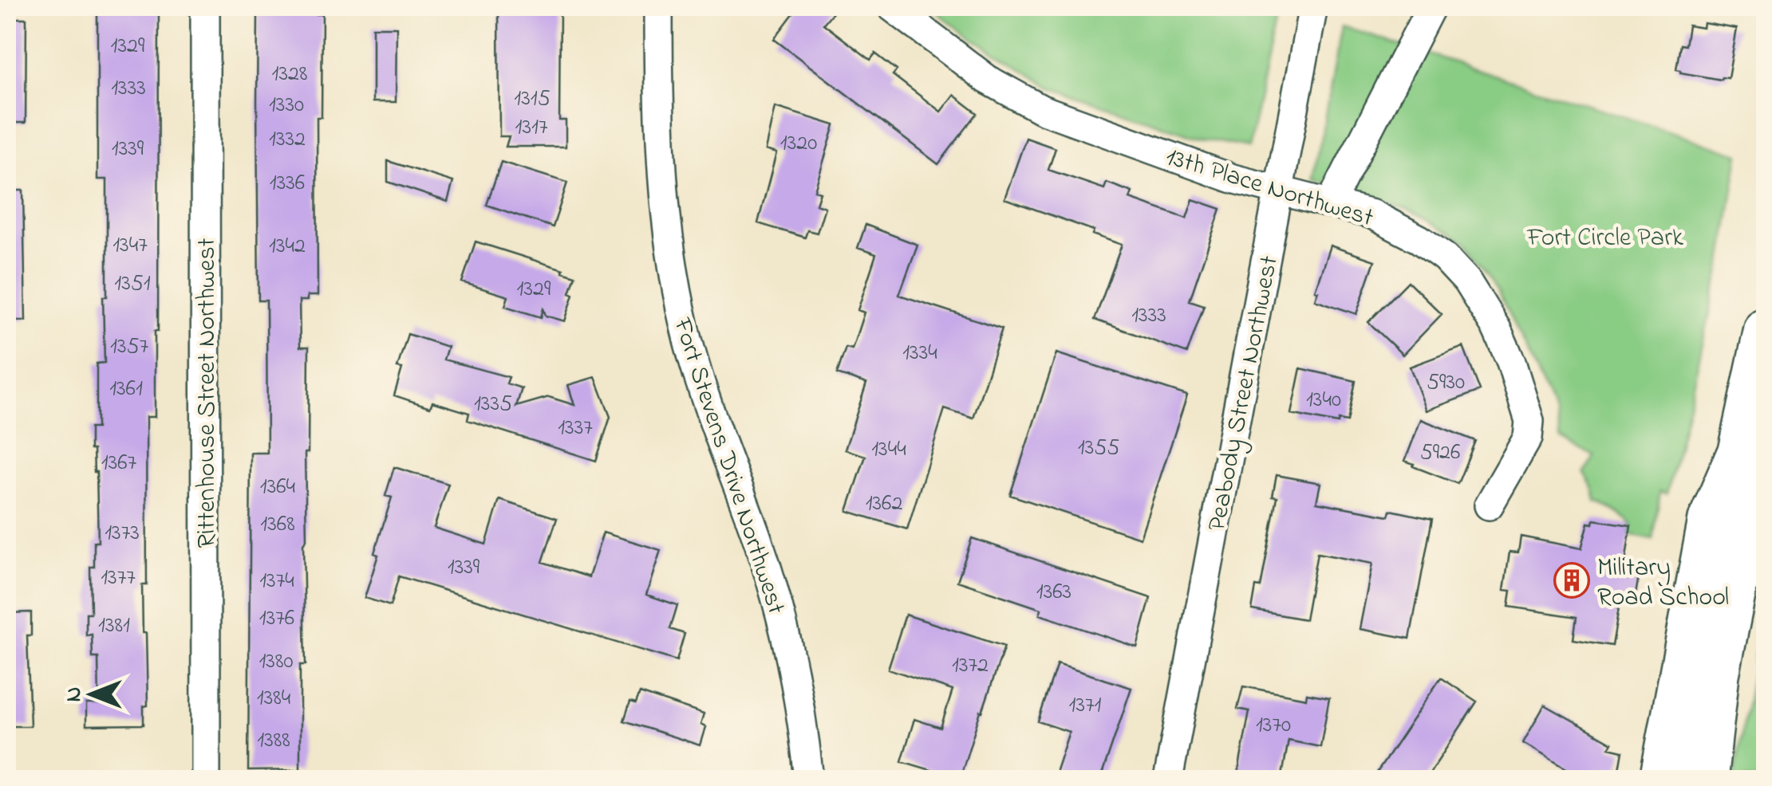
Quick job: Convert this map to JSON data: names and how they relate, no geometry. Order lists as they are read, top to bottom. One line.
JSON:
{"streets":{"street":["13th Place Northwest","Rittenhouse Street Northwest","Peabody Street Northwest","Fort Stevens Drive Northwest"]},"crossings":[["13th Place Northwest","Peabody Street Northwest"]],"parks":["Fort Circle Park"],"places":{"building":["Military Road School"]},"house_numbers":["1329","1328","1333","1315","1330","1317","1332","1320","1339","1336","1347","1342","1351","1329","1333","1357","1334","5930","1361","1340","1335","1337","1355","1344","5926","1367","1364","1362","1368","1373","1339","1377","1374","1363","1376","1381","1380","1372","1384","1371","1370","1388"],"north":"left"}
